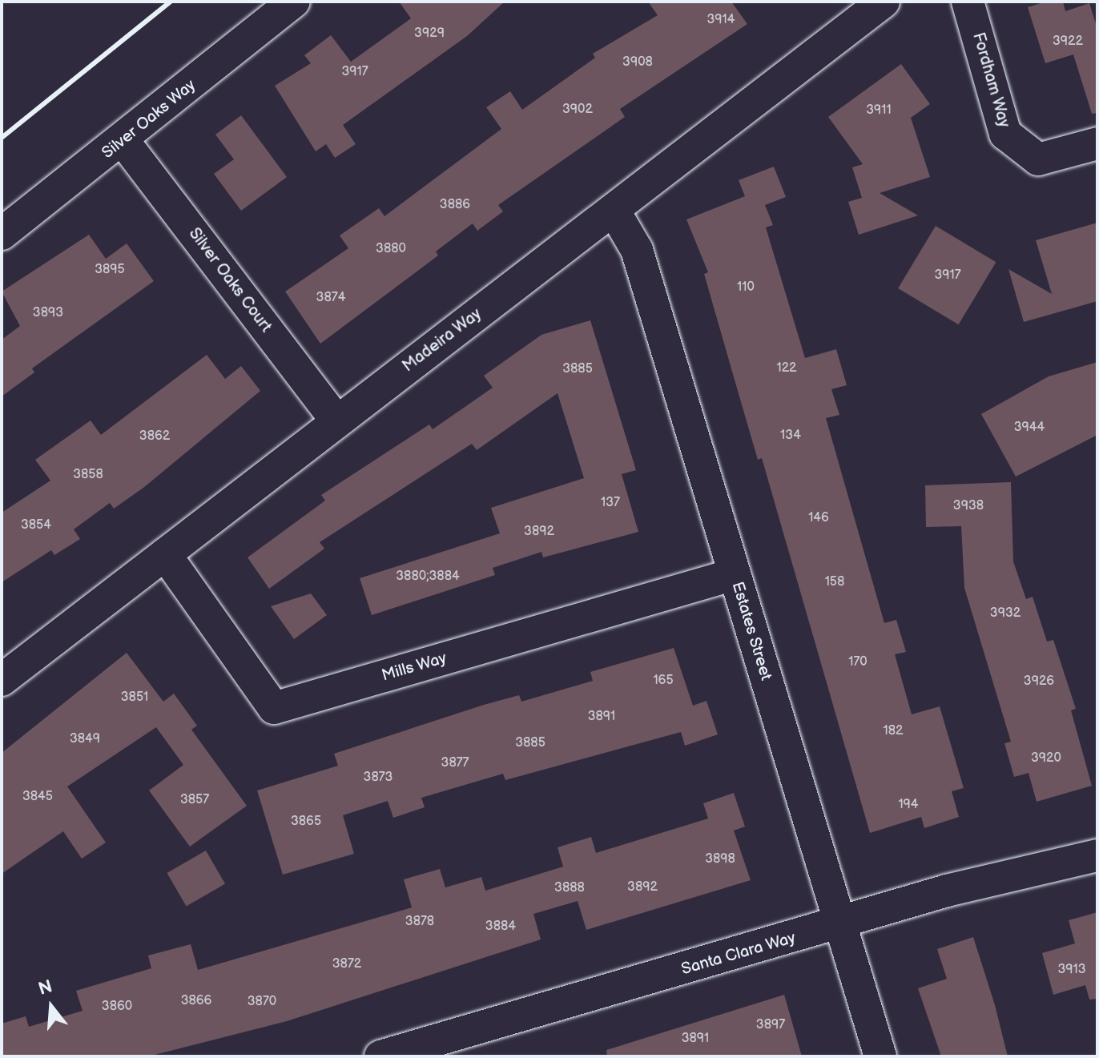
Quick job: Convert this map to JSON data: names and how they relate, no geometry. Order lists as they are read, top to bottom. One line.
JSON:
{"streets":{"street":["Fordham Way","Silver Oaks Way","Silver Oaks Court","Madeira Way","Estates Street","Mills Way","Santa Clara Way"]},"crossings":[["Silver Oaks Way","Silver Oaks Court"],["Silver Oaks Court","Madeira Way"],["Madeira Way","Estates Street"],["Madeira Way","Mills Way"],["Estates Street","Mills Way"],["Estates Street","Santa Clara Way"]],"house_numbers":["3914","3929","3922","3908","3917","3902","3911","3886","3880","3895","3917","110","3874","3893","122","3885","3944","134","3862","3858","137","3938","146","3854","3892","3880;3884","158","3932","170","165","3926","3851","3891","182","3849","3885","3920","3877","3873","3845","3857","194","3865","3898","3892","3888","3878","3884","3872","3913","3866","3870","3860","3897","3891"],"north":"top"}
